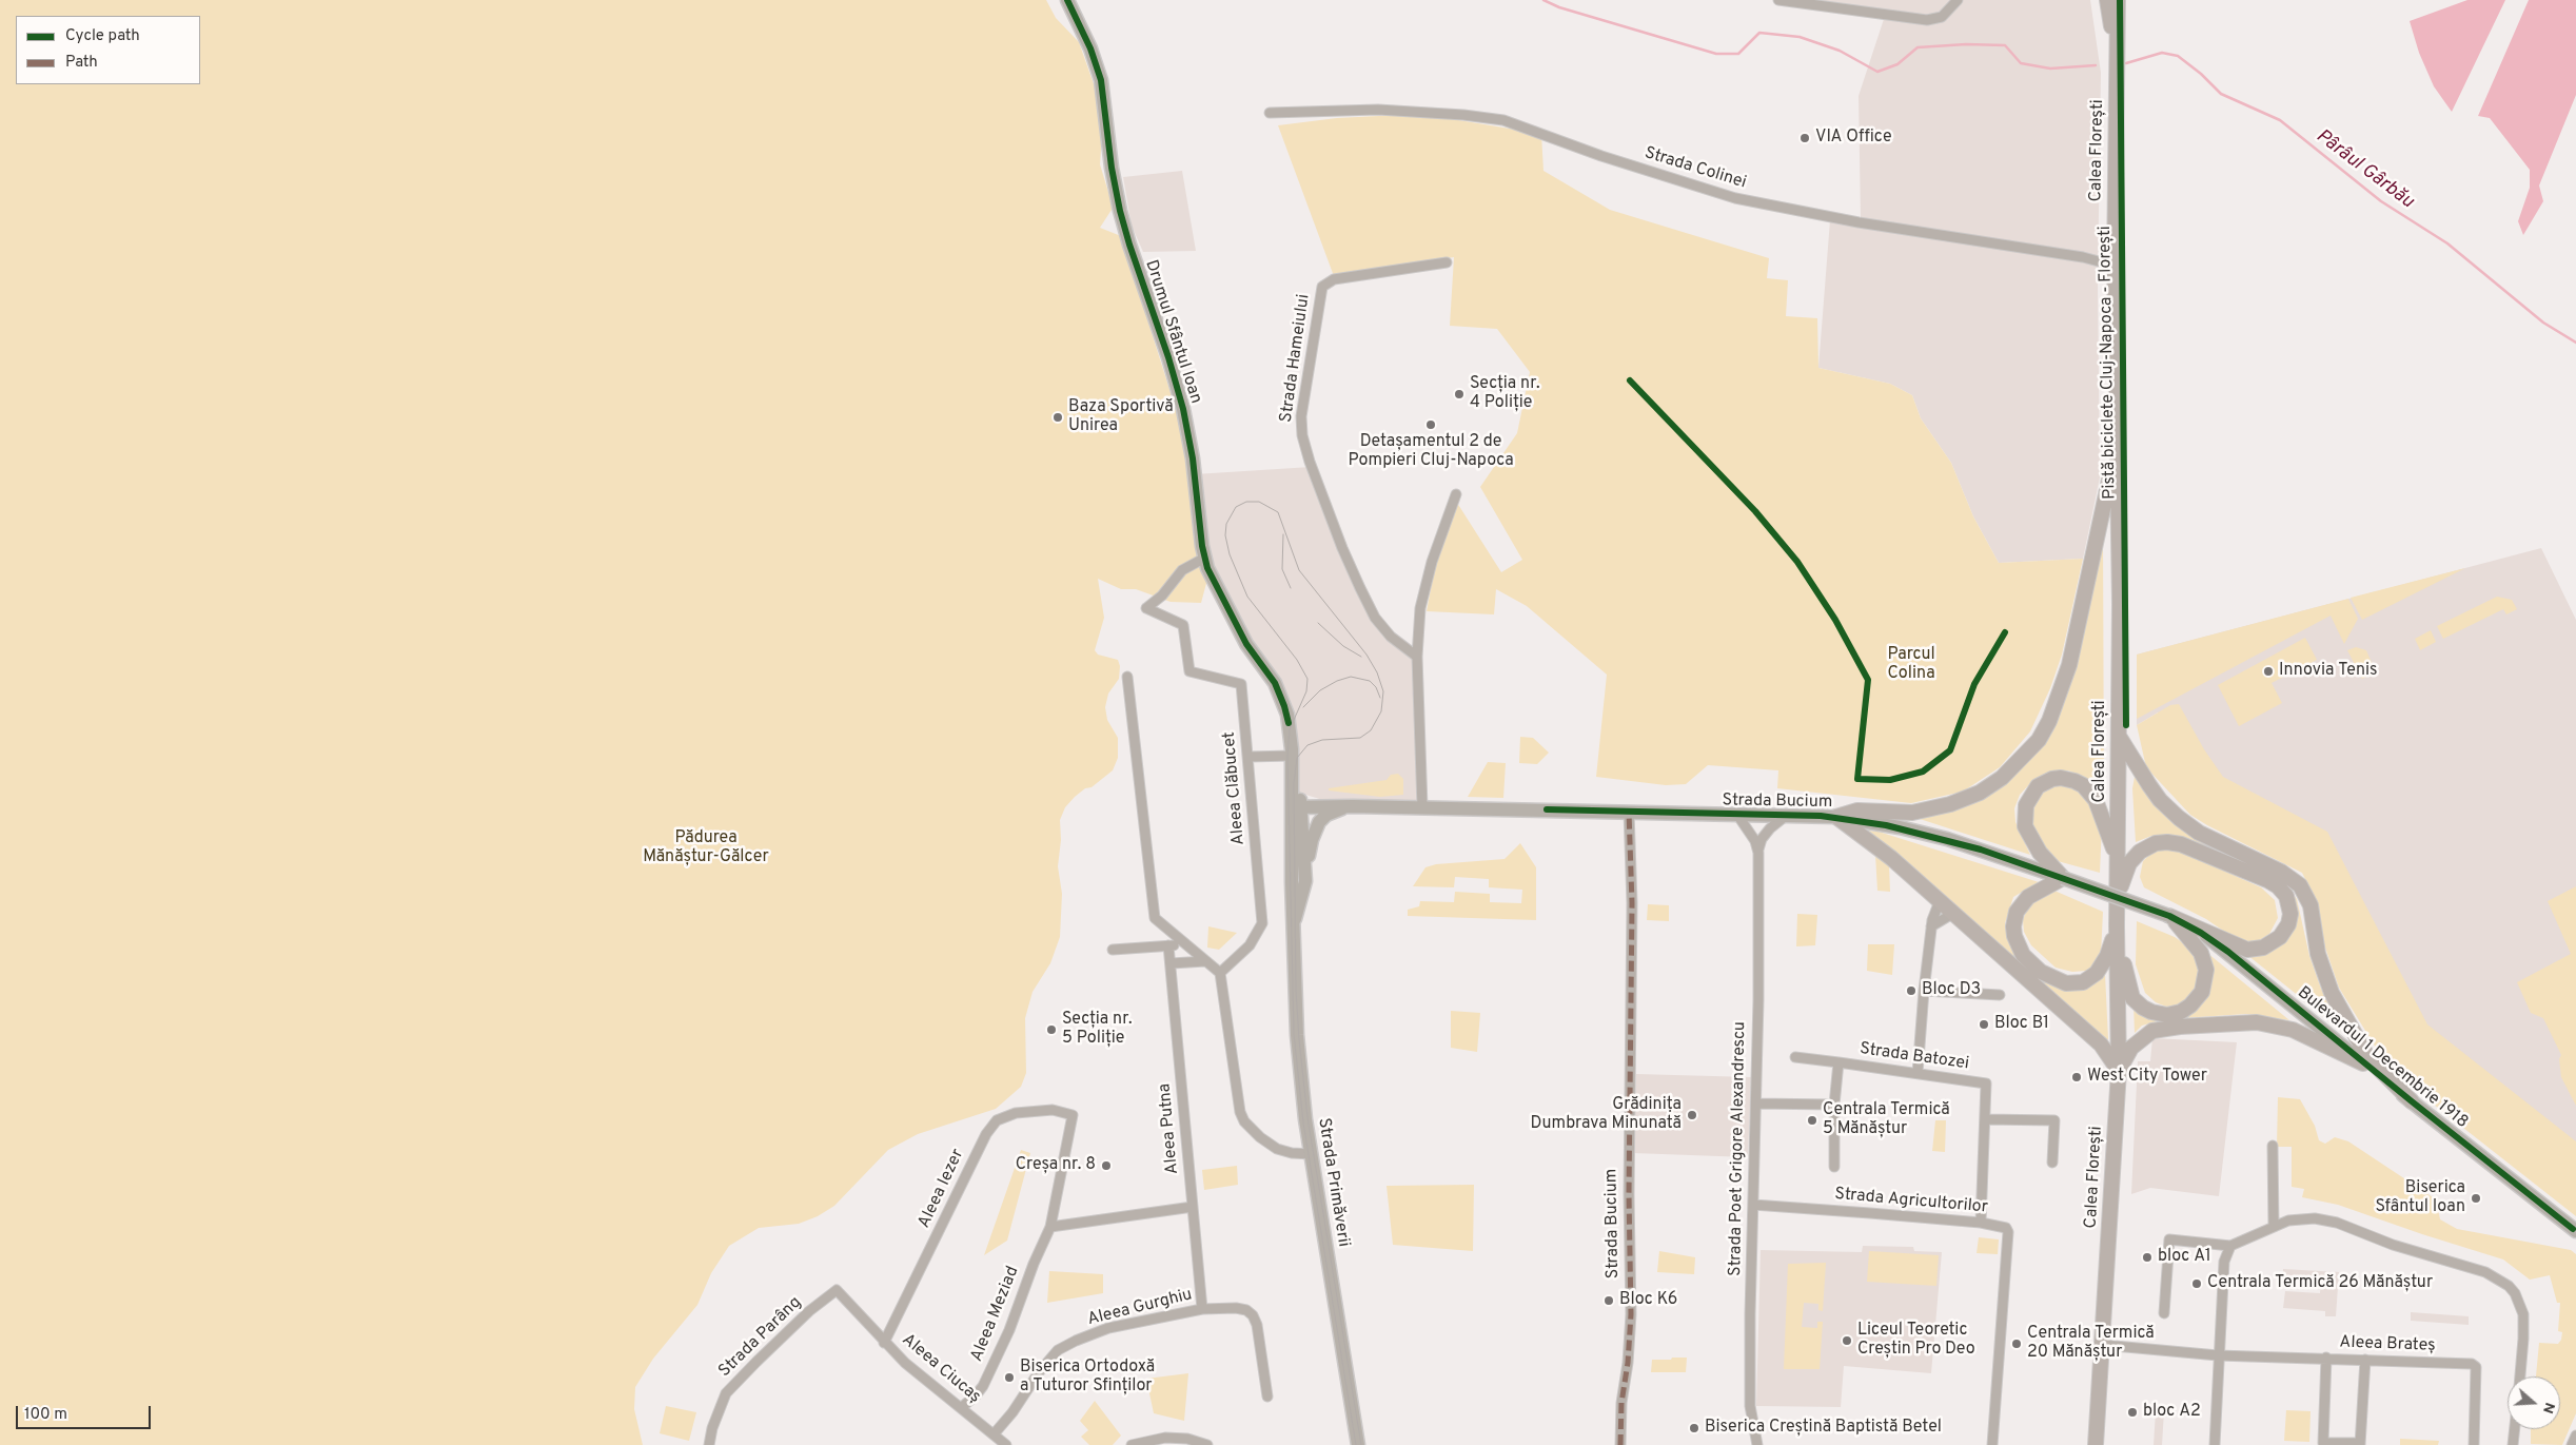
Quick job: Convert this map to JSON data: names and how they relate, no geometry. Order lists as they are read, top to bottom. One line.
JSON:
{"streets":{"main road":["Calea Florești","Drumul Sfântul Ioan","Strada Bucium","Bulevardul 1 Decembrie 1918","Strada Primăverii"],"street":["Strada Colinei","Strada Hameiului","Aleea Clăbucet","Strada Batozei","Aleea Putna","Strada Poet Grigore Alexandrescu","Aleea Iezer","Strada Agricultorilor","Aleea Gurghiu","Aleea Meziad","Strada Parâng","Aleea Brateș","Aleea Ciucaș"],"cycle path":["Pistă biciclete Cluj-Napoca - Florești"]},"crossings":[["Calea Florești","Strada Colinei"],["Calea Florești","Aleea Brateș"],["Drumul Sfântul Ioan","Aleea Clăbucet"],["Drumul Sfântul Ioan","Strada Bucium"],["Drumul Sfântul Ioan","Strada Primăverii"],["Strada Bucium","Bulevardul 1 Decembrie 1918"],["Strada Bucium","Strada Primăverii"],["Aleea Putna","Aleea Gurghiu"],["Strada Poet Grigore Alexandrescu","Strada Agricultorilor"],["Aleea Iezer","Aleea Meziad"],["Aleea Iezer","Aleea Ciucaș"],["Aleea Gurghiu","Aleea Ciucaș"],["Aleea Meziad","Aleea Ciucaș"],["Strada Parâng","Aleea Ciucaș"]],"water":["Pârâul Gârbău"],"parks":["Parcul Colina","Pădurea Mănăștur-Gălcer"],"places":["VIA Office","Secția nr. 4 Poliție","Baza Sportivă Unirea","Detașamentul 2 de Pompieri Cluj-Napoca","Innovia Tenis","Bloc D3","Bloc B1","Secția nr. 5 Poliție","West City Tower","Grădinița Dumbrava Minunată","Centrala Termică 5 Mănăștur","Creșa nr. 8","Biserica Sfântul Ioan","bloc A1","Centrala Termică 26 Mănăștur","Bloc K6","Liceul Teoretic Creștin Pro Deo","Centrala Termică 20 Mănăștur","Biserica Ortodoxă a Tuturor Sfinților","bloc A2","Biserica Creștină Baptistă Betel"],"legend":["Cycle path","Path"],"scale_bar":"100 m","north":"right"}
